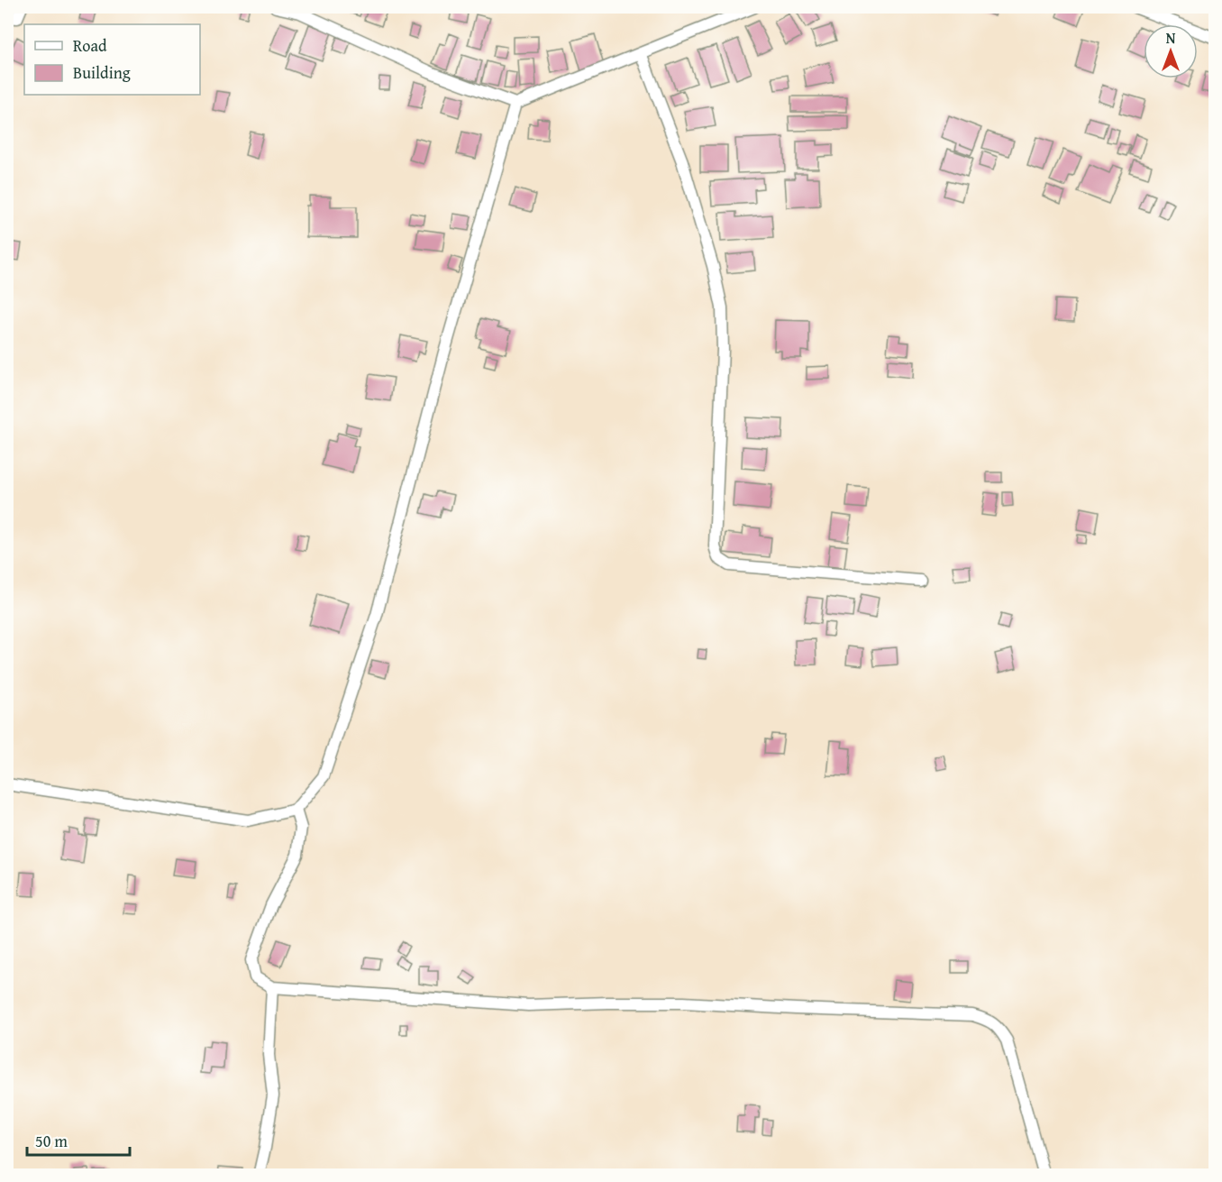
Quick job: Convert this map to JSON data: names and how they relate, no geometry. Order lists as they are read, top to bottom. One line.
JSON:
{"legend":["Road","Building"],"scale_bar":"50 m","north":"top"}
